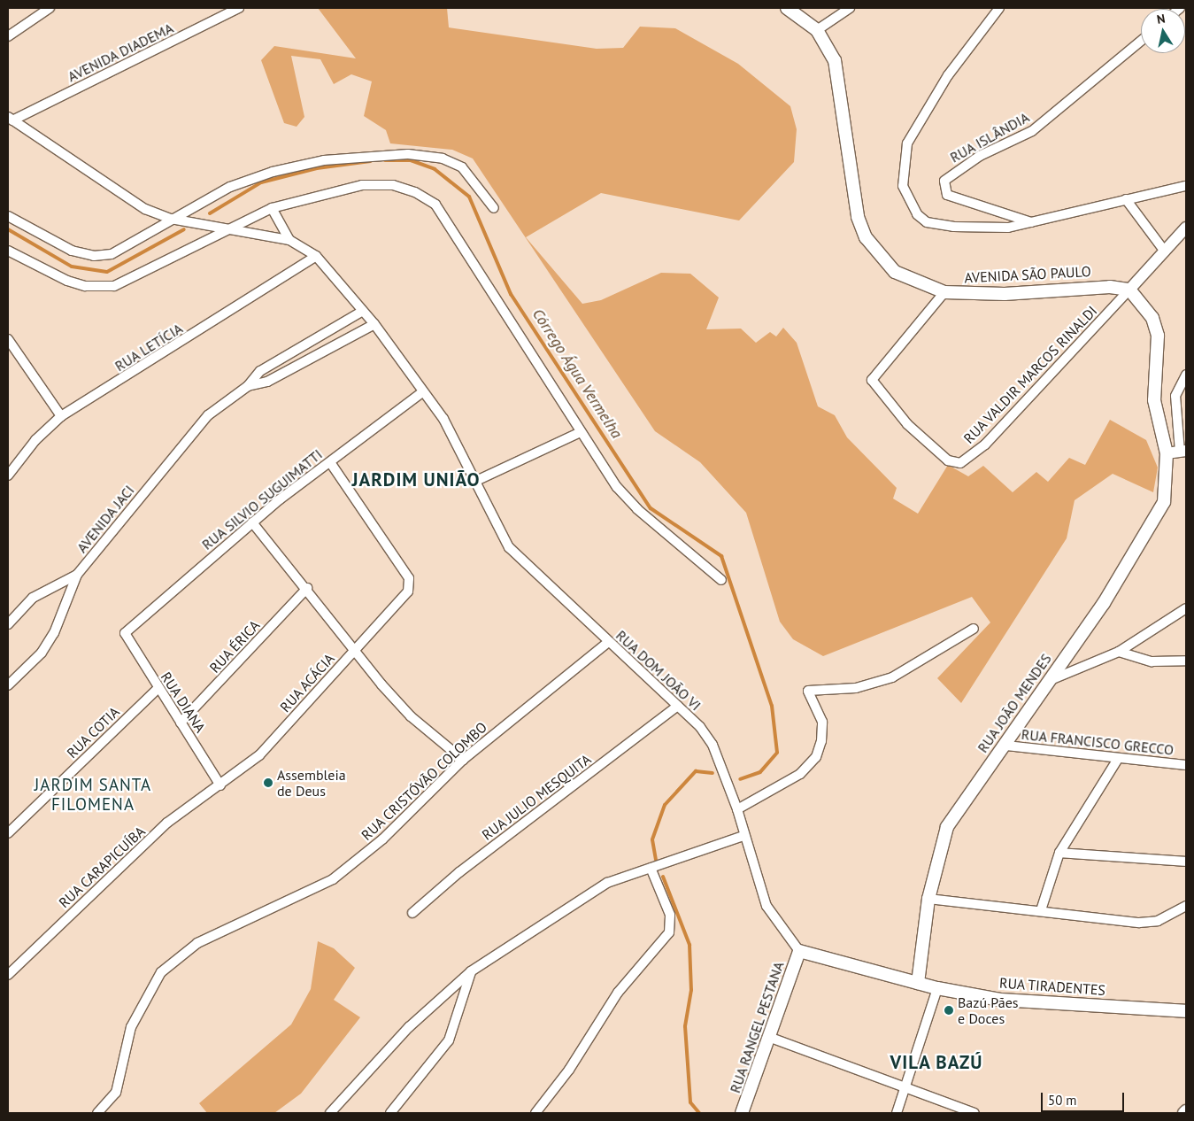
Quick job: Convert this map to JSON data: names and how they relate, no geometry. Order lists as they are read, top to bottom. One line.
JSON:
{"streets":{"main road":["AVENIDA SÃO PAULO","RUA JOÃO MENDES","RUA TIRADENTES","RUA RANGEL PESTANA"],"street":["AVENIDA DIADEMA","RUA ISLÂNDIA","RUA LETÍCIA","RUA VALDIR MARCOS RINALDI","RUA SILVIO SUGUIMATTI","AVENIDA JACI","RUA ÉRICA","RUA DOM JOÃO VI","RUA ACÁCIA","RUA DIANA","RUA COTIA","RUA FRANCISCO GRECCO","RUA CRISTÓVÃO COLOMBO","RUA JULIO MESQUITA","RUA CARAPICUÍBA"]},"crossings":[["AVENIDA SÃO PAULO","RUA VALDIR MARCOS RINALDI"],["RUA LETÍCIA","RUA DOM JOÃO VI"],["RUA SILVIO SUGUIMATTI","RUA DOM JOÃO VI"],["RUA SILVIO SUGUIMATTI","RUA ACÁCIA"],["RUA SILVIO SUGUIMATTI","RUA DIANA"],["AVENIDA JACI","RUA DOM JOÃO VI"],["RUA ÉRICA","RUA DIANA"],["RUA DOM JOÃO VI","RUA CRISTÓVÃO COLOMBO"],["RUA DOM JOÃO VI","RUA JULIO MESQUITA"],["RUA DOM JOÃO VI","RUA TIRADENTES"],["RUA DOM JOÃO VI","RUA RANGEL PESTANA"],["RUA ACÁCIA","RUA DIANA"],["RUA ACÁCIA","RUA CARAPICUÍBA"],["RUA DIANA","RUA COTIA"],["RUA DIANA","RUA CARAPICUÍBA"],["RUA JOÃO MENDES","RUA FRANCISCO GRECCO"],["RUA JOÃO MENDES","RUA TIRADENTES"],["RUA TIRADENTES","RUA RANGEL PESTANA"]],"districts":["JARDIM UNIÃO","JARDIM SANTA FILOMENA","VILA BAZÚ"],"water":["Córrego Água Vermelha"],"places":["Assembleia de Deus","Bazú Pães e Doces"],"scale_bar":"50 m","north":"top"}
